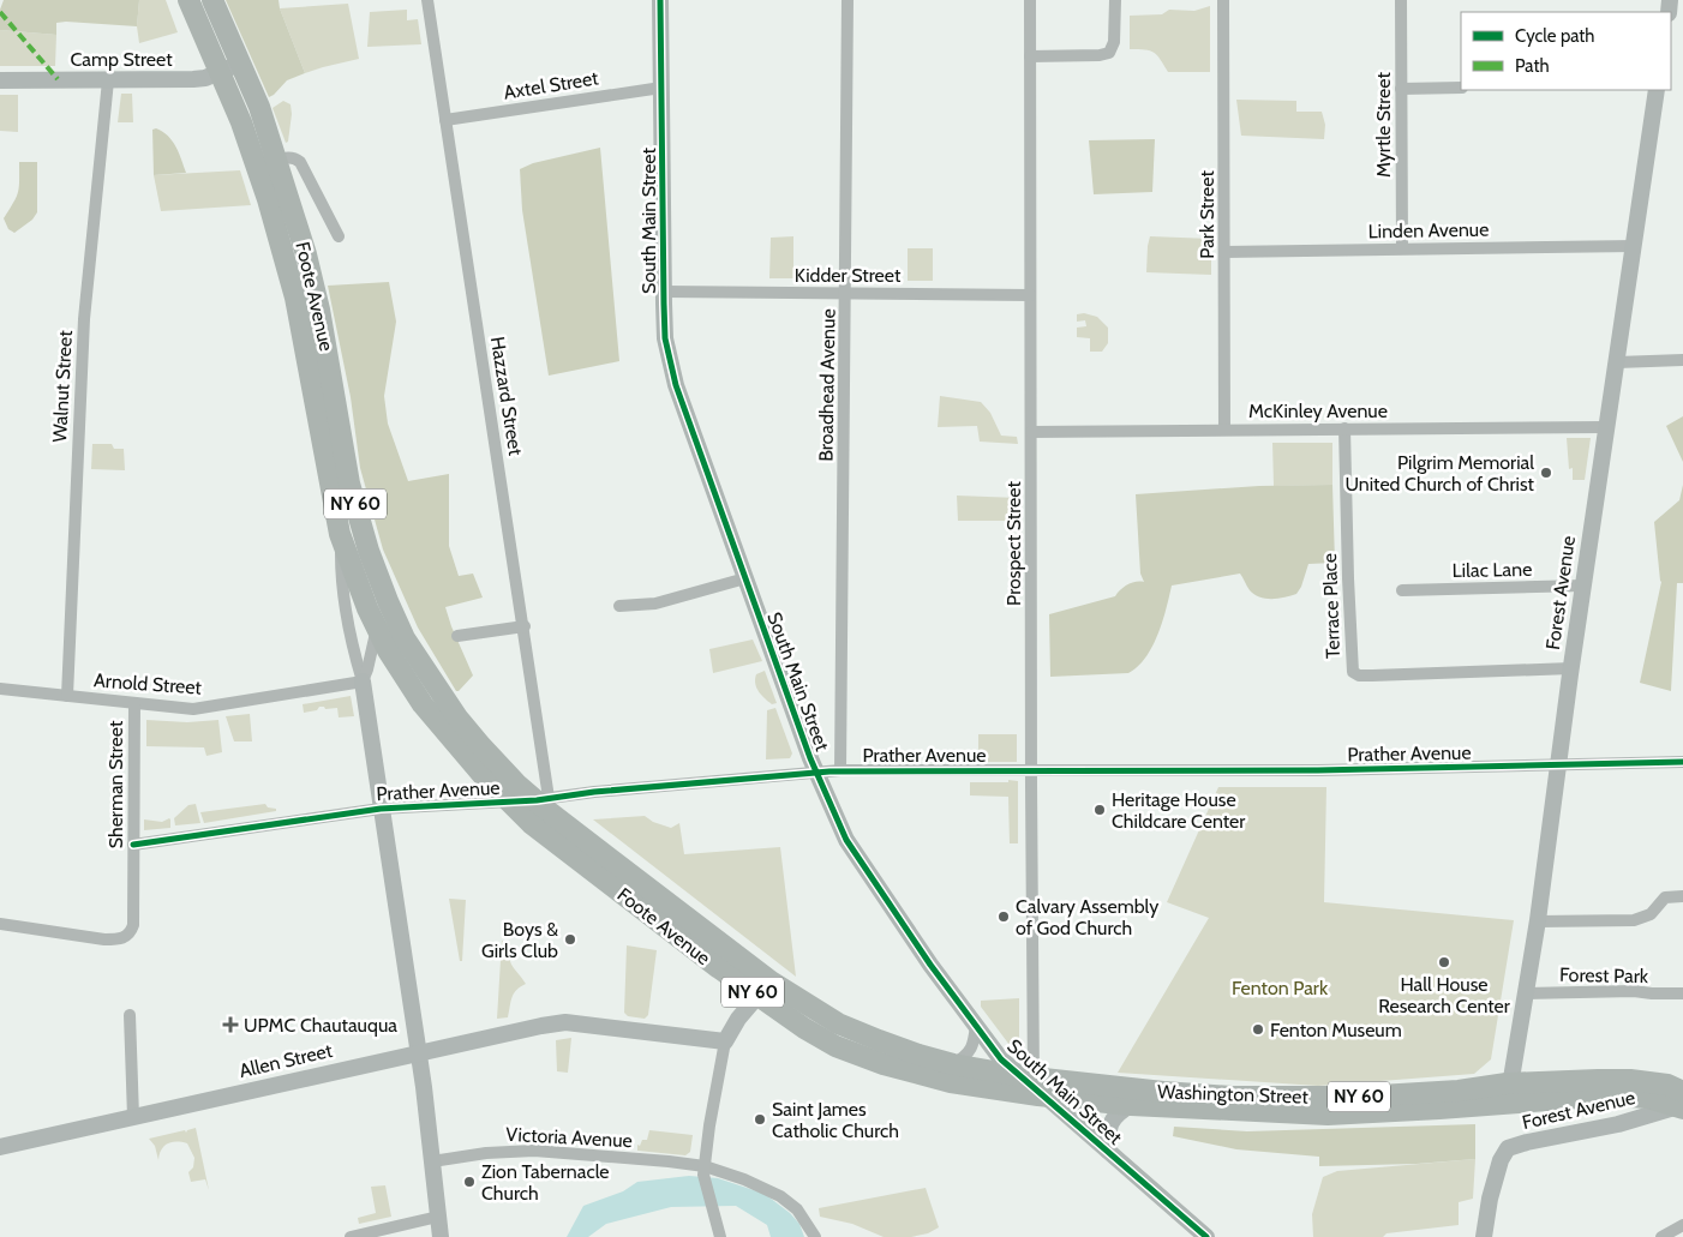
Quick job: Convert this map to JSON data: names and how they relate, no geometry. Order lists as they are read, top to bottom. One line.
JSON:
{"streets":{"highway":["Foote Avenue","NY 60","Washington Street"],"street":["Camp Street","Axtel Street","Myrtle Street","Park Street","South Main Street","Linden Avenue","Kidder Street","Broadhead Avenue","Walnut Street","Hazzard Street","McKinley Avenue","Prospect Street","Lilac Lane","Forest Avenue","Terrace Place","Arnold Street","Prather Avenue","Sherman Street","Forest Park","Allen Street","Victoria Avenue"]},"crossings":[["Camp Street","Foote Avenue"],["Camp Street","Walnut Street"],["Axtel Street","South Main Street"],["Axtel Street","Hazzard Street"],["Myrtle Street","Linden Avenue"],["Park Street","Linden Avenue"],["Park Street","McKinley Avenue"],["South Main Street","Kidder Street"],["South Main Street","Foote Avenue"],["South Main Street","Prospect Street"],["South Main Street","Prather Avenue"],["South Main Street","Washington Street"],["Linden Avenue","Forest Avenue"],["Kidder Street","Broadhead Avenue"],["Kidder Street","Prospect Street"],["Foote Avenue","Hazzard Street"],["Foote Avenue","Prospect Street"],["Foote Avenue","Arnold Street"],["Foote Avenue","Prather Avenue"],["Foote Avenue","Allen Street"],["Foote Avenue","Washington Street"],["Foote Avenue","Victoria Avenue"],["Broadhead Avenue","Prather Avenue"],["Walnut Street","Arnold Street"],["Hazzard Street","Prather Avenue"],["McKinley Avenue","Prospect Street"],["McKinley Avenue","Forest Avenue"],["McKinley Avenue","Terrace Place"],["Prospect Street","Prather Avenue"],["Prospect Street","Washington Street"],["Lilac Lane","Forest Avenue"],["Forest Avenue","Terrace Place"],["Forest Avenue","Prather Avenue"],["Forest Avenue","Forest Park"],["Forest Avenue","Washington Street"],["Arnold Street","Sherman Street"],["Prather Avenue","Sherman Street"]],"parks":["Fenton Park"],"places":{"other":["Pilgrim Memorial United Church of Christ","Heritage House Childcare Center","Calvary Assembly of God Church","Boys & Girls Club","Hall House Research Center","Fenton Museum","Saint James Catholic Church","Zion Tabernacle Church"],"health":["UPMC Chautauqua"]},"legend":["Cycle path","Path"]}
